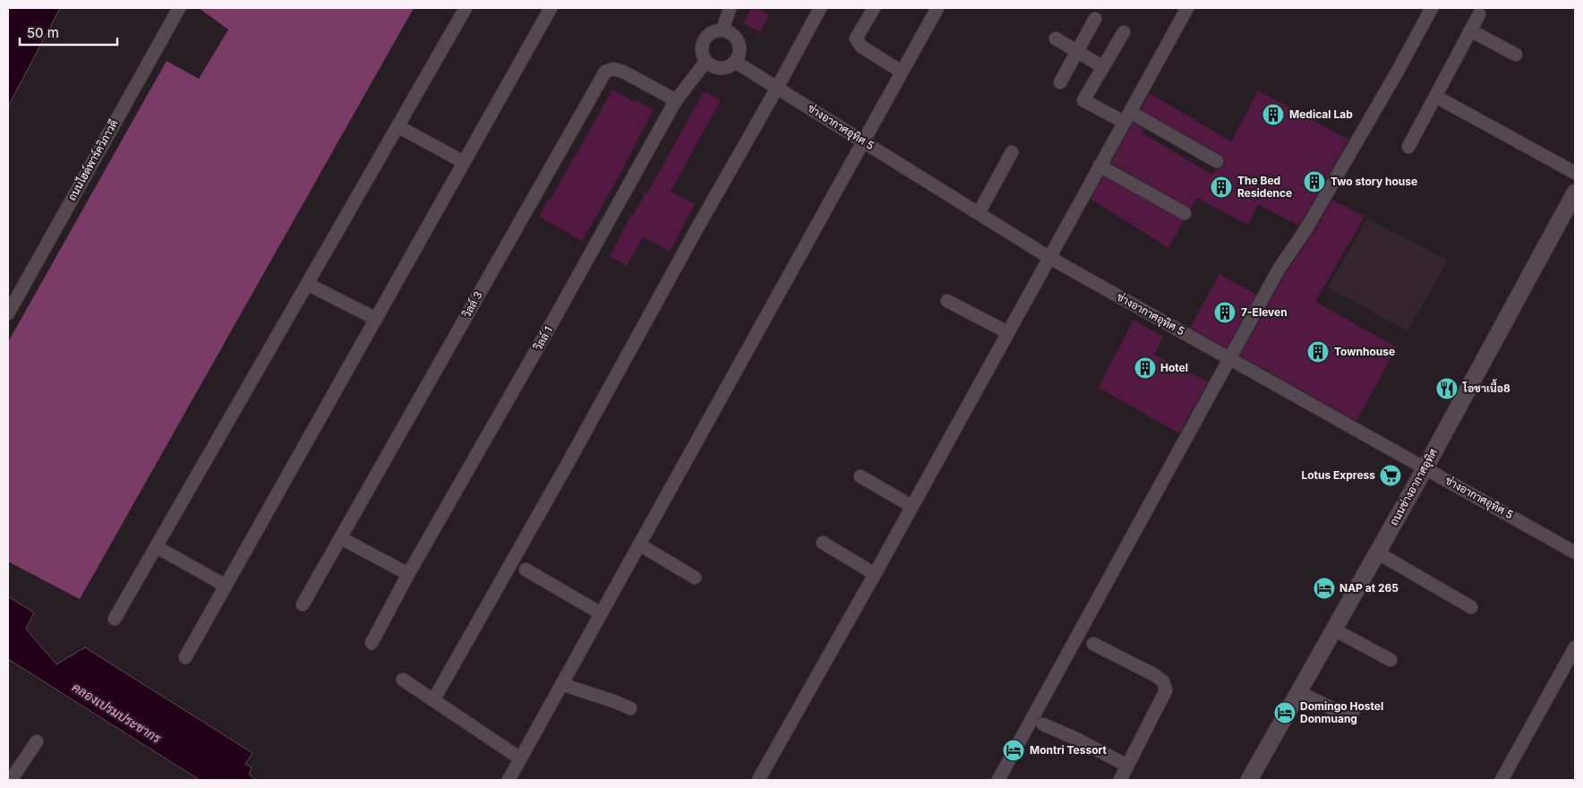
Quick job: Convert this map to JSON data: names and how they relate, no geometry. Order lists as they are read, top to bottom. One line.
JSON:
{"streets":{"street":["ช่างอากาศอุทิศ 5","ถนนไฮด์พาร์ควิภาวดี","วิลล์ 3","วิลล์ 1","ถนนช่างอากาศอุทิศ"]},"crossings":[["ช่างอากาศอุทิศ 5","วิลล์ 1"],["ช่างอากาศอุทิศ 5","ถนนช่างอากาศอุทิศ"],["วิลล์ 3","วิลล์ 1"]],"water":["คลองเปรมประชากร"],"places":{"building":["Medical Lab","Two story house","The Bed Residence","7-Eleven","Townhouse","Hotel"],"restaurant":["โอชาเนื้อ8"],"supermarket":["Lotus Express"],"hotel":["NAP at 265","Domingo Hostel Donmuang","Montri Tessort"]},"scale_bar":"50 m"}
